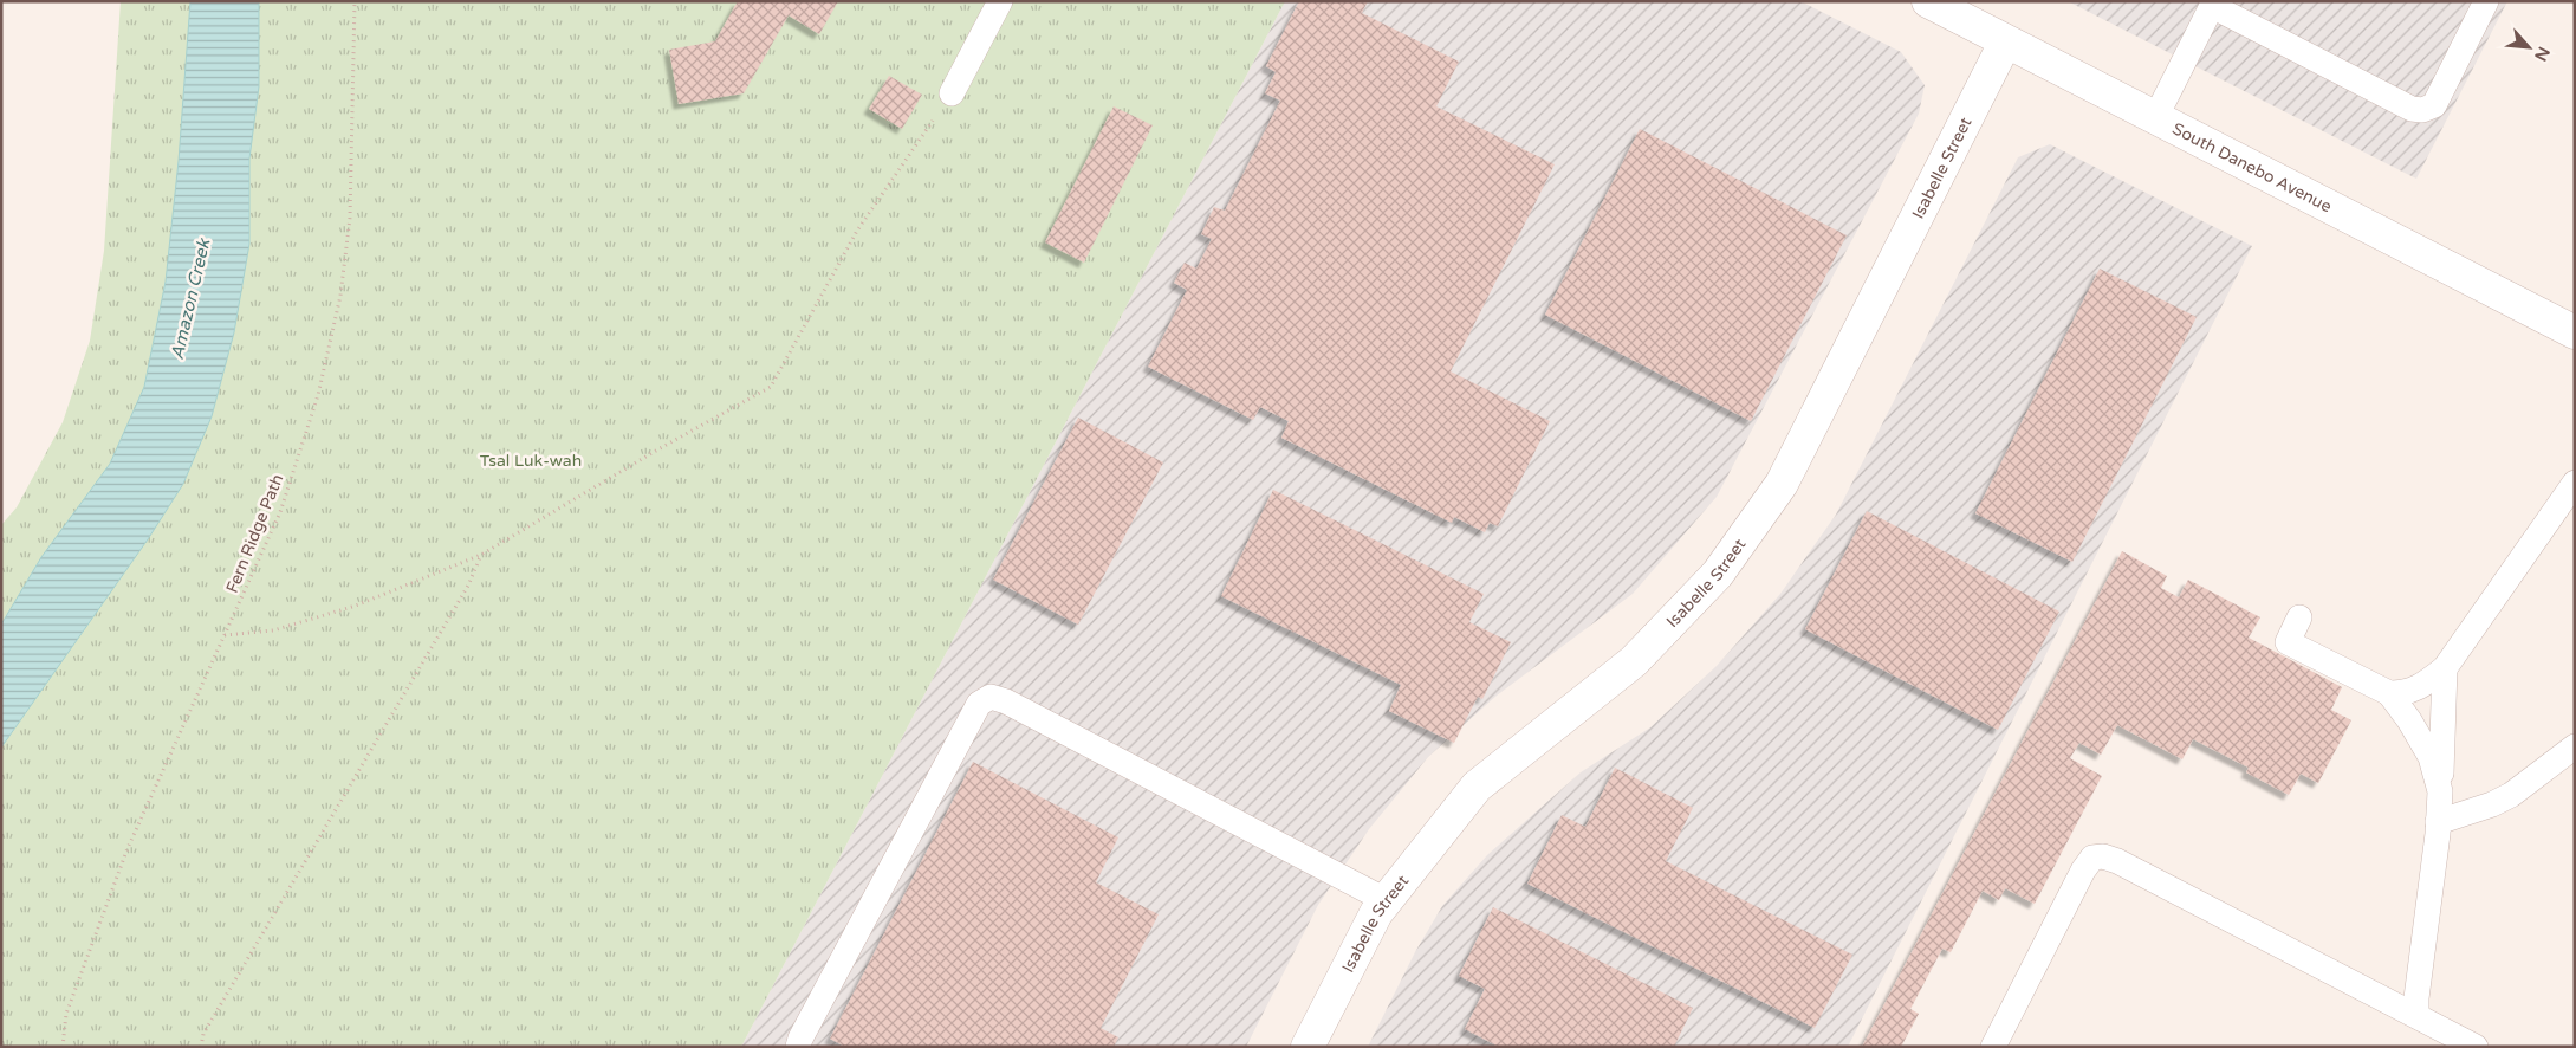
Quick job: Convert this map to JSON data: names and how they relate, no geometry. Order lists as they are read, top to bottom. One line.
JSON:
{"streets":{"street":["Isabelle Street","South Danebo Avenue"],"path":["Fern Ridge Path"]},"crossings":[["Isabelle Street","South Danebo Avenue"]],"water":["Amazon Creek"],"parks":["Tsal Luk-wah"],"north":"bottom right"}
